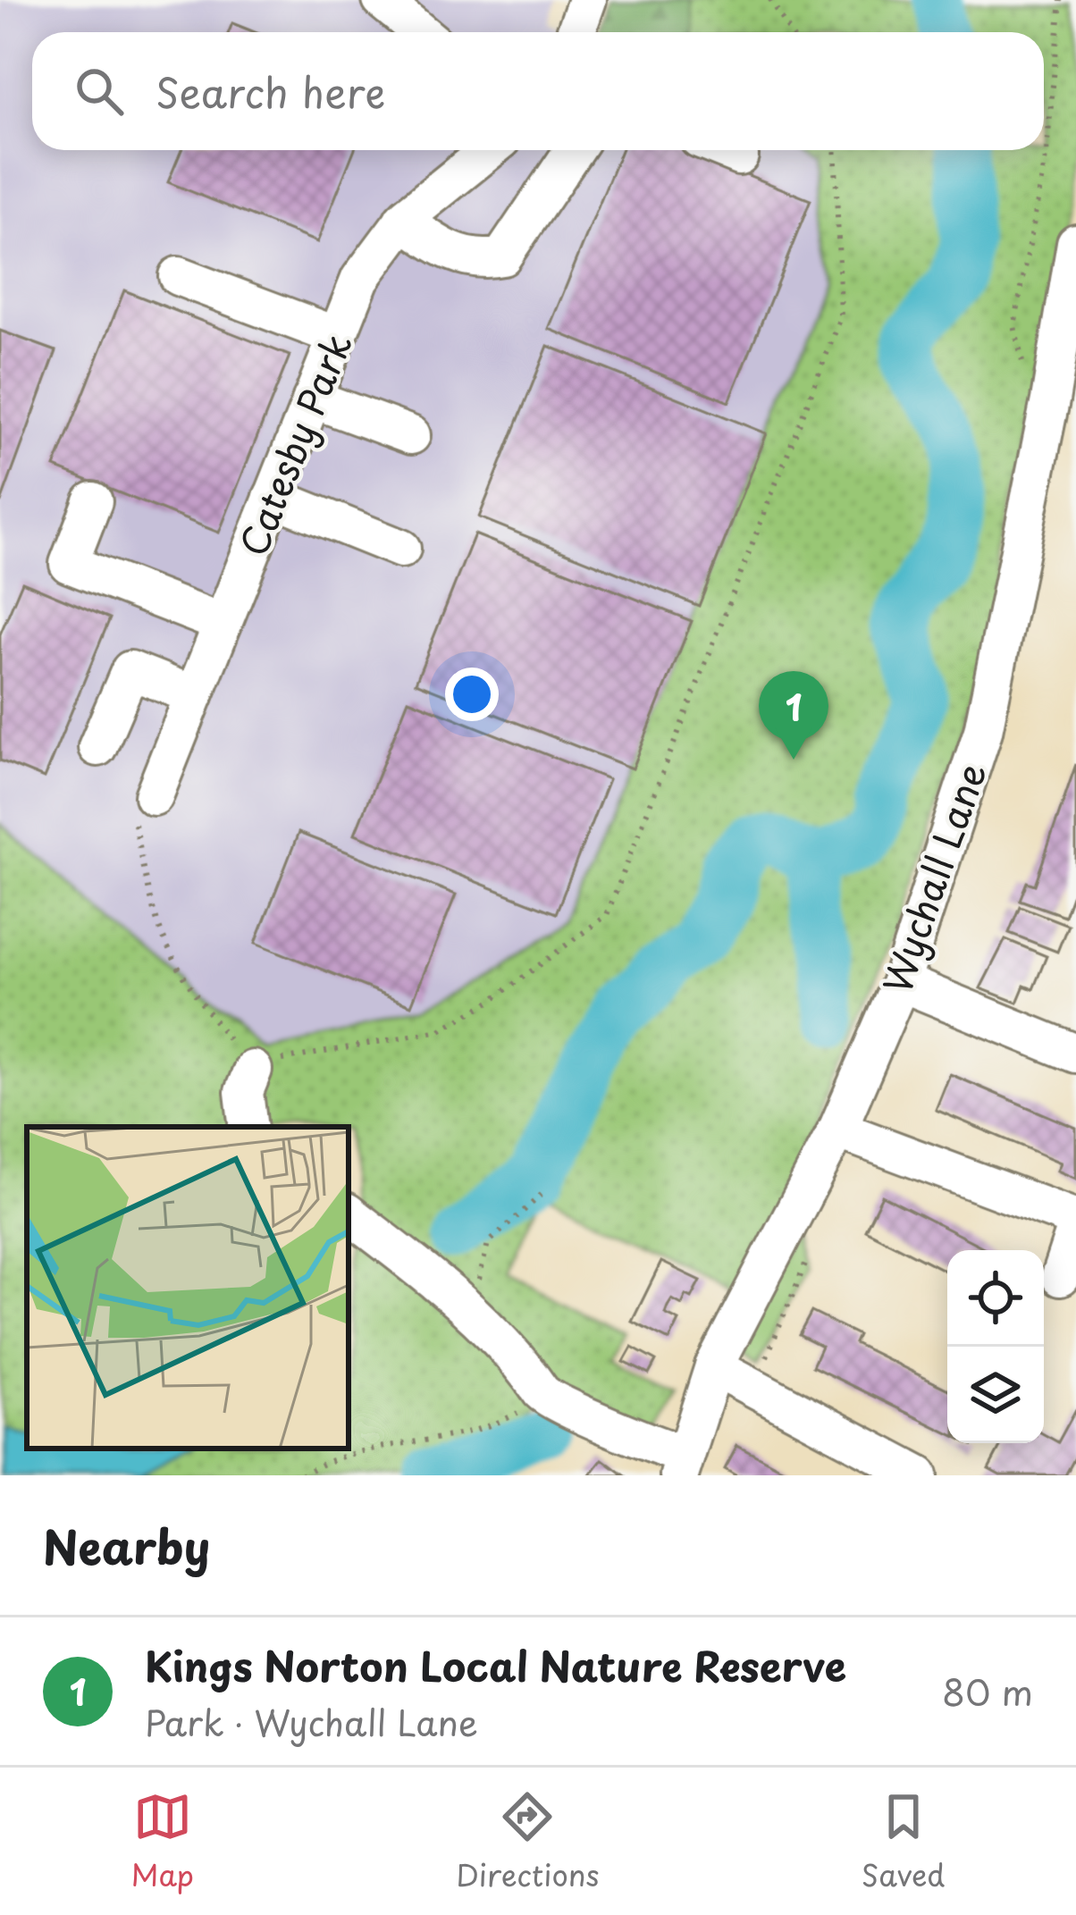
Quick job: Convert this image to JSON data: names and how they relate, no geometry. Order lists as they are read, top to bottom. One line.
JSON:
{"streets":{"street":["Catesby Park","Wychall Lane"]},"page":{"search":"Search here","pins":"1","heading":"Nearby","list":[{"mark":"1","name":"Kings Norton Local Nature Reserve","note":"Park · Wychall Lane","value":"80 m"}],"nav":["Map","Directions","Saved"]}}
